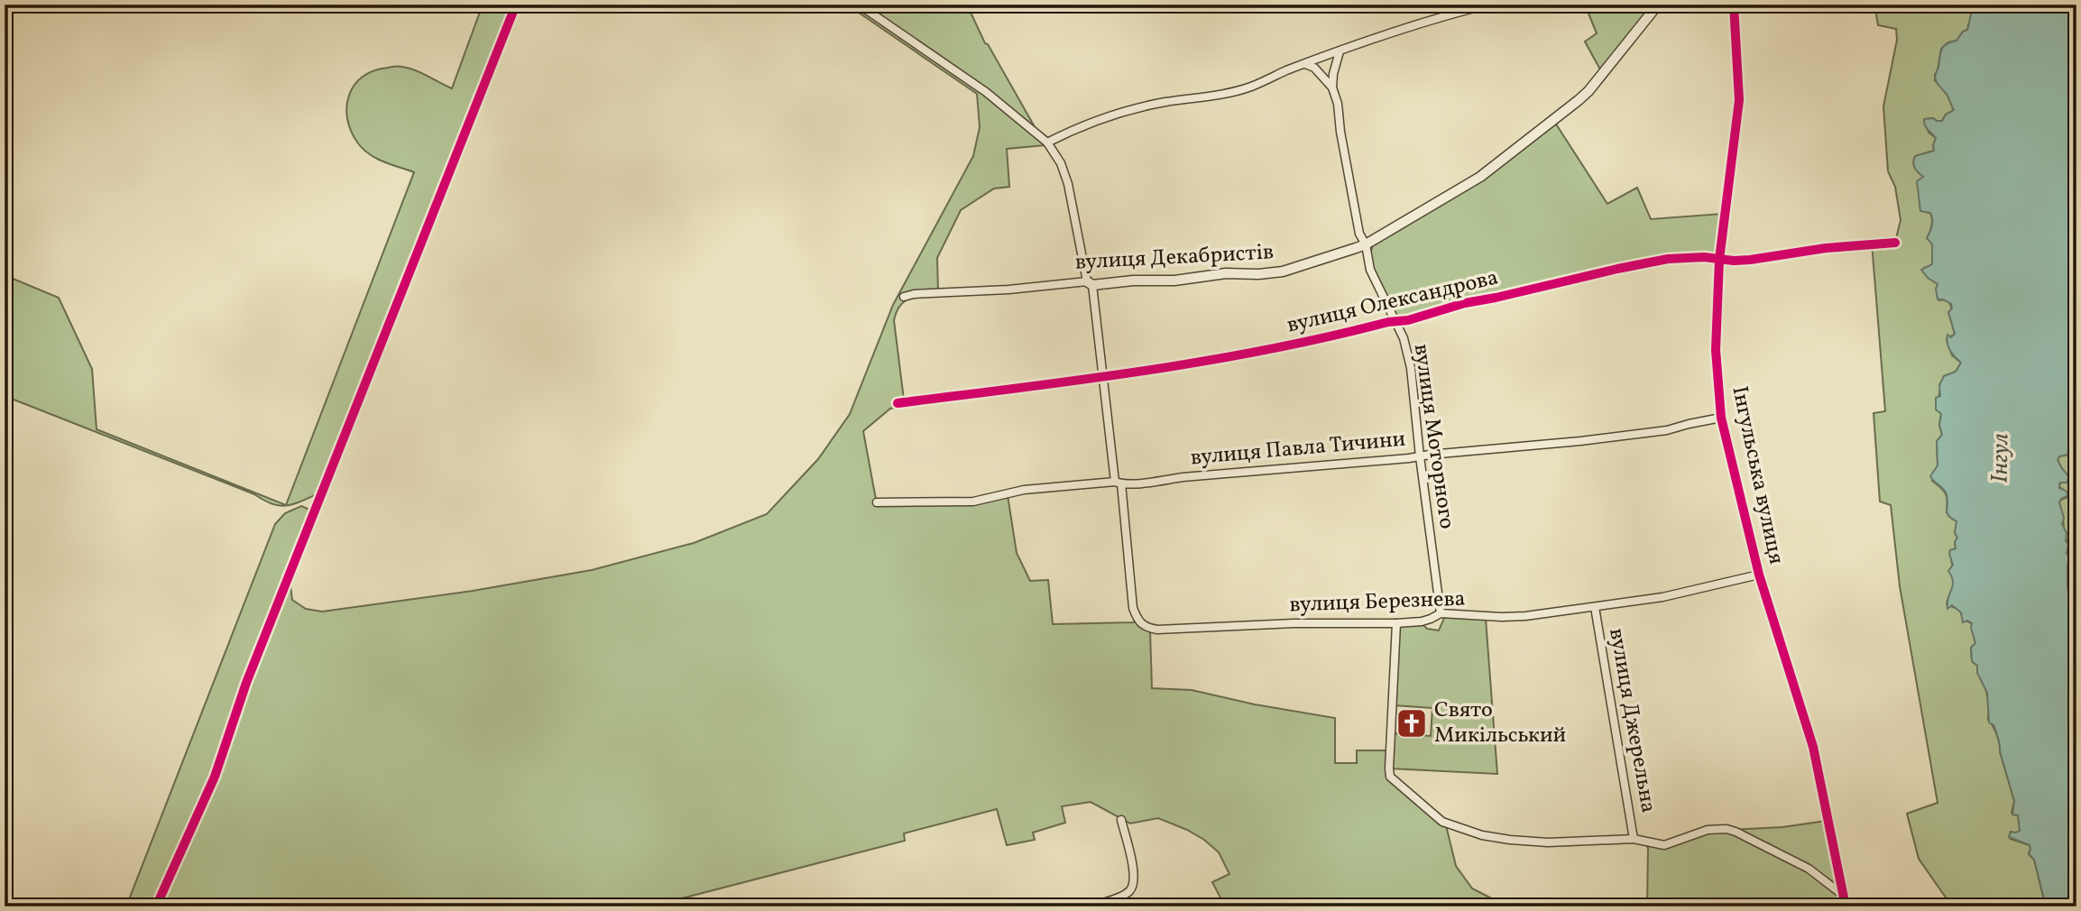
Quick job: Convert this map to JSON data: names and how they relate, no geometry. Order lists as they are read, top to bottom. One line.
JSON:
{"streets":{"street":["вулиця Декабристів","вулиця Олександрова","вулиця Моторного","вулиця Павла Тичини","Інгульська вулиця","вулиця Березнева","вулиця Джерельна"]},"crossings":[["вулиця Декабристів","вулиця Моторного"],["вулиця Олександрова","вулиця Моторного"],["вулиця Олександрова","Інгульська вулиця"],["вулиця Моторного","вулиця Павла Тичини"],["вулиця Моторного","вулиця Березнева"],["вулиця Павла Тичини","Інгульська вулиця"],["вулиця Павла Тичини","вулиця Березнева"],["Інгульська вулиця","вулиця Березнева"],["Інгульська вулиця","вулиця Джерельна"],["вулиця Березнева","вулиця Джерельна"]],"water":["Інгул"],"places":{"church":["Свято Микільський"]}}
